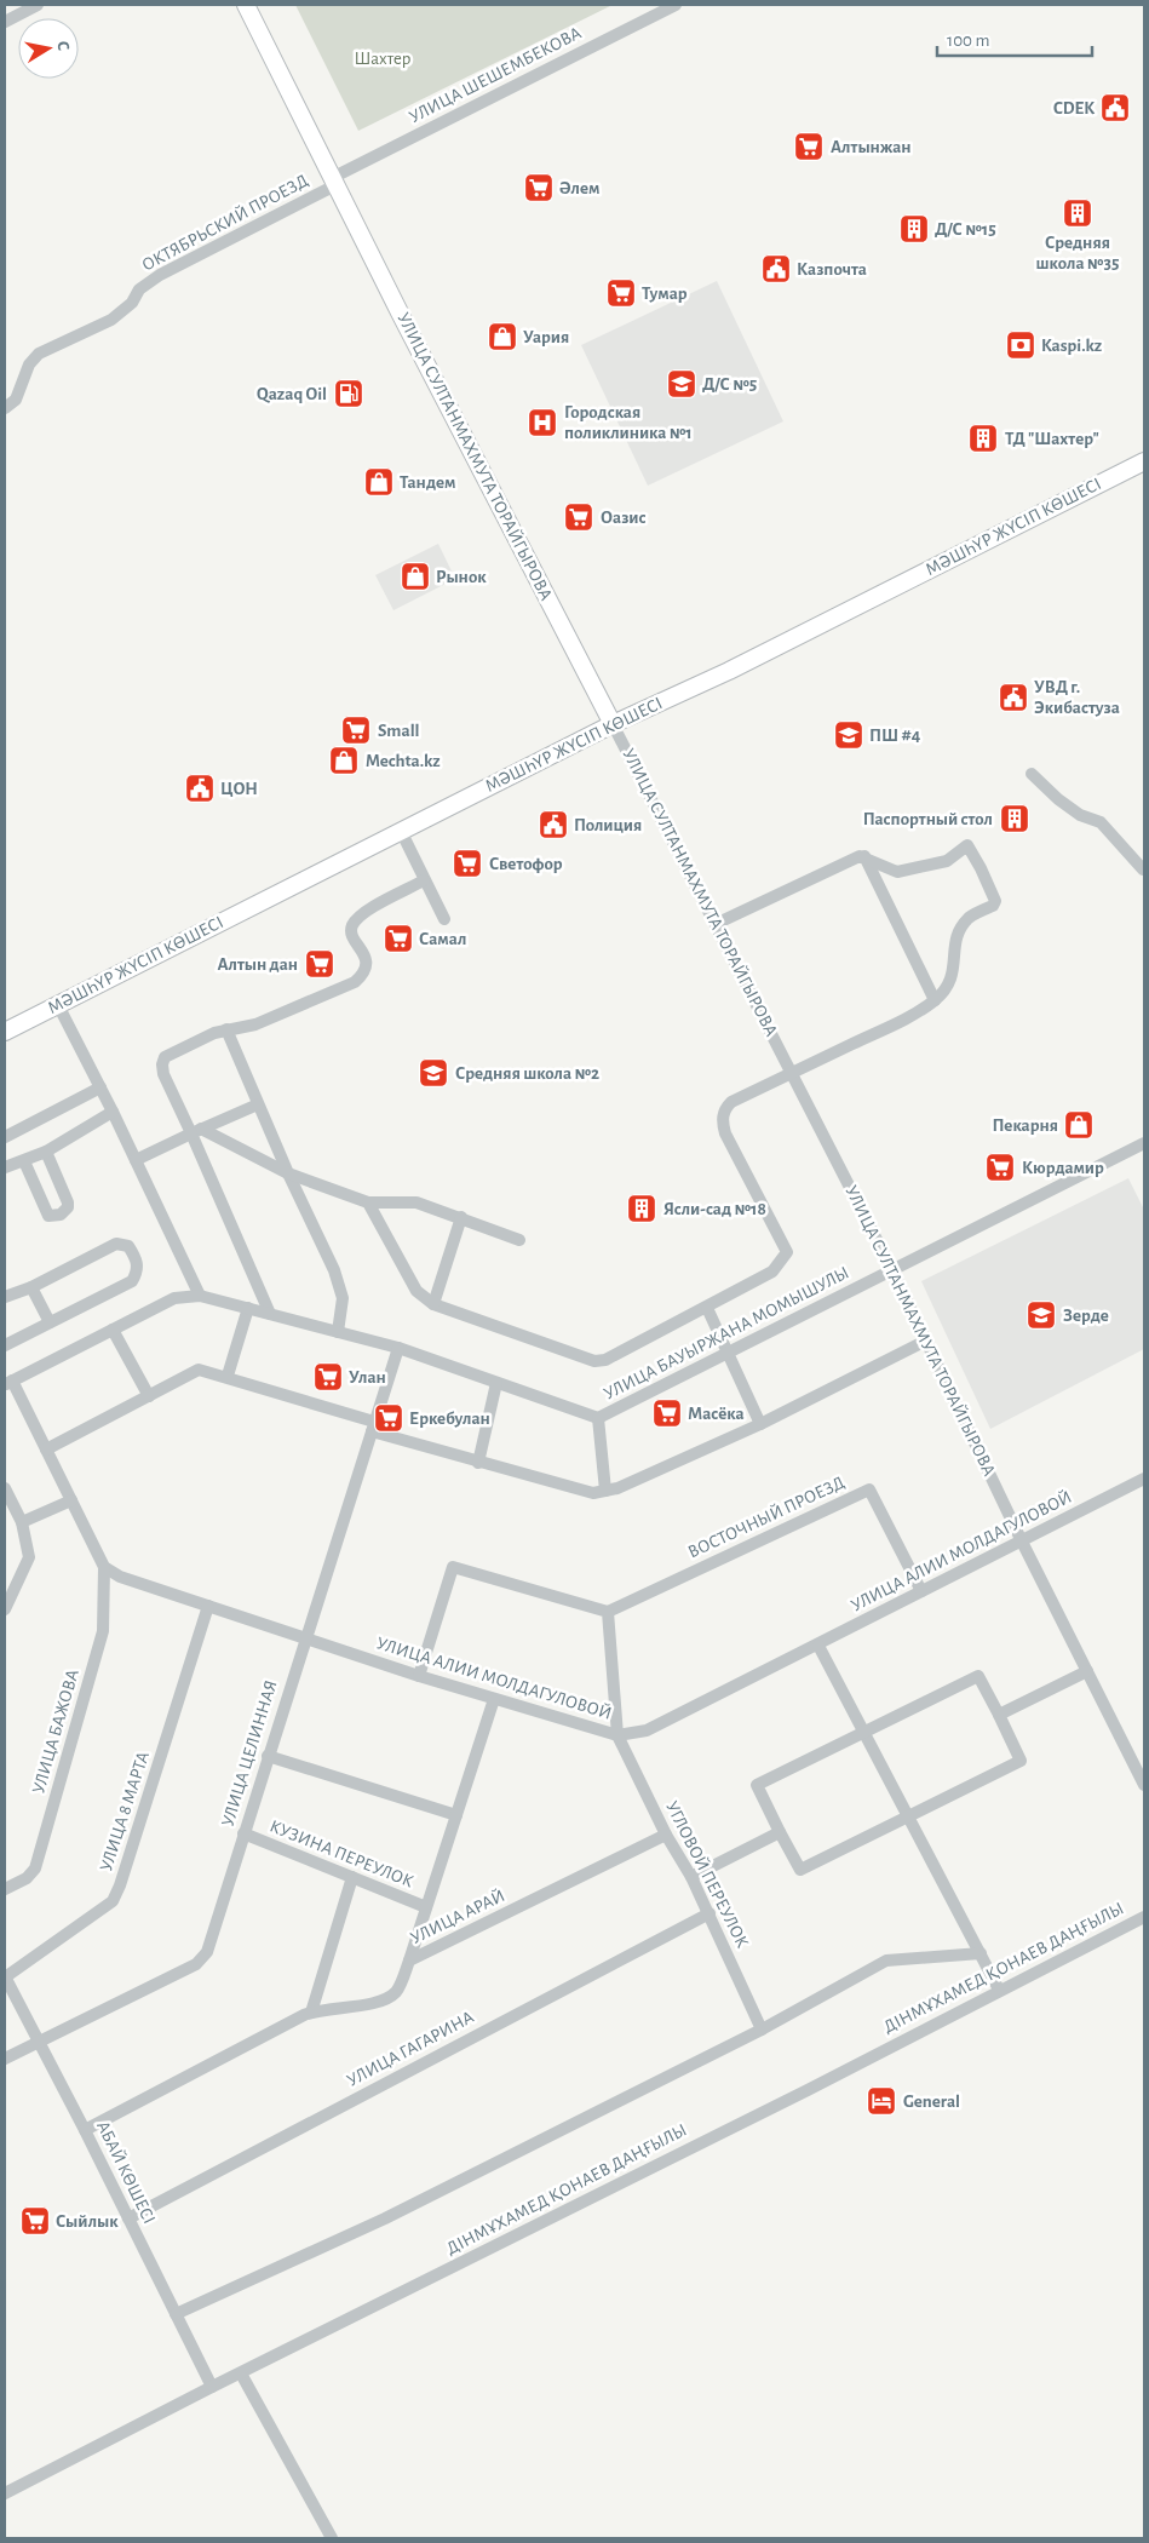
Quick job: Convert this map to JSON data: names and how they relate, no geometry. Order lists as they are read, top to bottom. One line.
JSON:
{"streets":{"main road":["УЛИЦА СУЛТАНМАХМУТА ТОРАЙГЫРОВА","МӘШҺҮР ЖҮСІП КӨШЕСІ"],"street":["УЛИЦА ШЕШЕМБЕКОВА","ОКТЯБРЬСКИЙ ПРОЕЗД","УЛИЦА БАУЫРЖАНА МОМЫШУЛЫ","ВОСТОЧНЫЙ ПРОЕЗД","УЛИЦА АЛИИ МОЛДАГУЛОВОЙ","УЛИЦА БАЖОВА","УЛИЦА ЦЕЛИННАЯ","УЛИЦА 8 МАРТА","КУЗИНА ПЕРЕУЛОК","УГЛОВОЙ ПЕРЕУЛОК","УЛИЦА АРАЙ","ДІНМҰХАМЕД ҚОНАЕВ ДАҢҒЫЛЫ","УЛИЦА ГАГАРИНА","АБАЙ КӨШЕСІ"]},"crossings":[["УЛИЦА ШЕШЕМБЕКОВА","ОКТЯБРЬСКИЙ ПРОЕЗД"],["УЛИЦА ШЕШЕМБЕКОВА","УЛИЦА СУЛТАНМАХМУТА ТОРАЙГЫРОВА"],["ОКТЯБРЬСКИЙ ПРОЕЗД","УЛИЦА СУЛТАНМАХМУТА ТОРАЙГЫРОВА"],["УЛИЦА СУЛТАНМАХМУТА ТОРАЙГЫРОВА","МӘШҺҮР ЖҮСІП КӨШЕСІ"],["УЛИЦА СУЛТАНМАХМУТА ТОРАЙГЫРОВА","УЛИЦА БАУЫРЖАНА МОМЫШУЛЫ"],["УЛИЦА СУЛТАНМАХМУТА ТОРАЙГЫРОВА","УЛИЦА АЛИИ МОЛДАГУЛОВОЙ"],["УЛИЦА БАУЫРЖАНА МОМЫШУЛЫ","УЛИЦА ЦЕЛИННАЯ"],["ВОСТОЧНЫЙ ПРОЕЗД","УЛИЦА АЛИИ МОЛДАГУЛОВОЙ"],["УЛИЦА АЛИИ МОЛДАГУЛОВОЙ","УЛИЦА БАЖОВА"],["УЛИЦА АЛИИ МОЛДАГУЛОВОЙ","УЛИЦА ЦЕЛИННАЯ"],["УЛИЦА АЛИИ МОЛДАГУЛОВОЙ","УЛИЦА 8 МАРТА"],["УЛИЦА АЛИИ МОЛДАГУЛОВОЙ","УГЛОВОЙ ПЕРЕУЛОК"],["УЛИЦА ЦЕЛИННАЯ","КУЗИНА ПЕРЕУЛОК"],["УЛИЦА ЦЕЛИННАЯ","АБАЙ КӨШЕСІ"],["УЛИЦА 8 МАРТА","АБАЙ КӨШЕСІ"],["УГЛОВОЙ ПЕРЕУЛОК","УЛИЦА АРАЙ"],["УГЛОВОЙ ПЕРЕУЛОК","УЛИЦА ГАГАРИНА"],["УЛИЦА АРАЙ","АБАЙ КӨШЕСІ"],["ДІНМҰХАМЕД ҚОНАЕВ ДАҢҒЫЛЫ","АБАЙ КӨШЕСІ"],["УЛИЦА ГАГАРИНА","АБАЙ КӨШЕСІ"]],"parks":["Шахтер"],"places":{"public building":["CDEK","Казпочта","УВД г. Экибастуза","ЦОН","Полиция"],"supermarket":["Алтынжан","Әлем","Тумар","Оазис","Small","Светофор","Самал","Алтын дан","Кюрдамир","Улан","Масёка","Еркебулан","Сыйлык"],"building":["Средняя школа №35","Д/С №15","ТД \"Шахтер\"","Паспортный стол","Ясли-сад №18"],"shop":["Уария","Тандем","Рынок","Mechta.kz","Пекарня"],"bank":["Kaspi.kz"],"school or university":["Д/С №5","ПШ #4","Средняя школа №2","Зерде"],"fuel station":["Qazaq Oil"],"hospital":["Городская поликлиника №1"],"hotel":["General"]},"scale_bar":"100 m","north":"right"}
